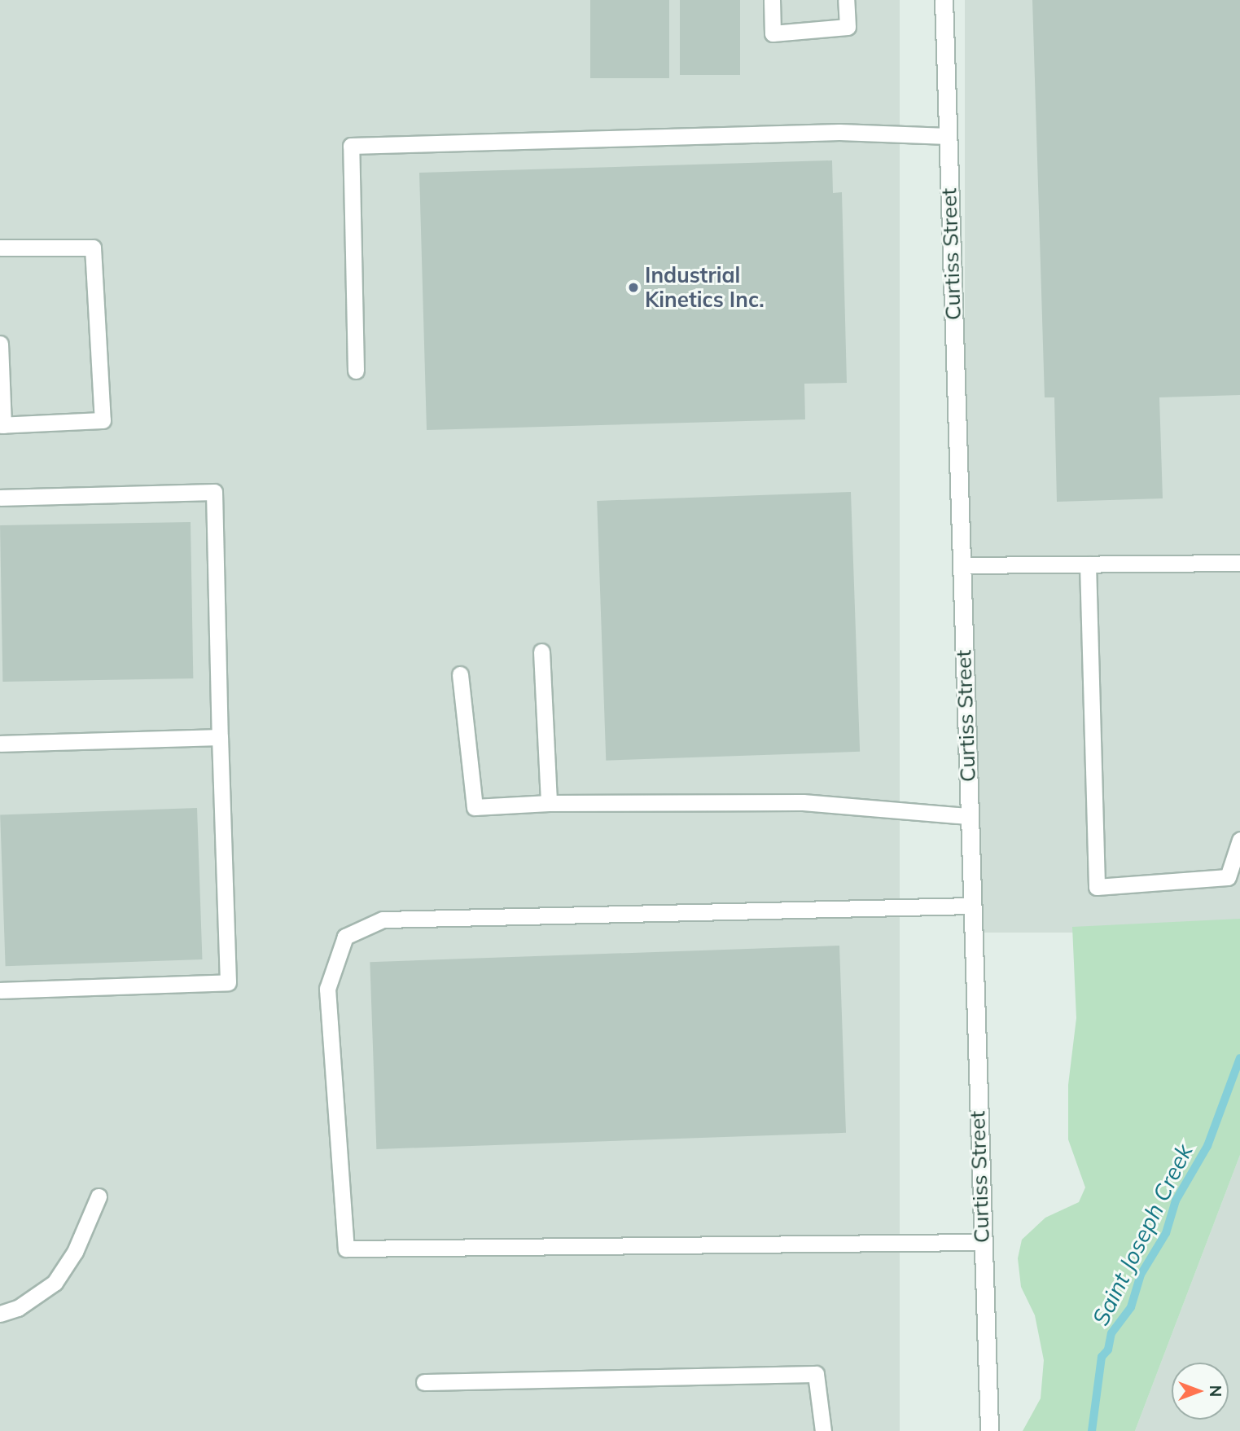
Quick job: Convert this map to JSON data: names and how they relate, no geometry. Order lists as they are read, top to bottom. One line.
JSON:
{"streets":{"street":["Curtiss Street"]},"water":["Saint Joseph Creek"],"places":["Industrial Kinetics Inc."],"north":"right"}
